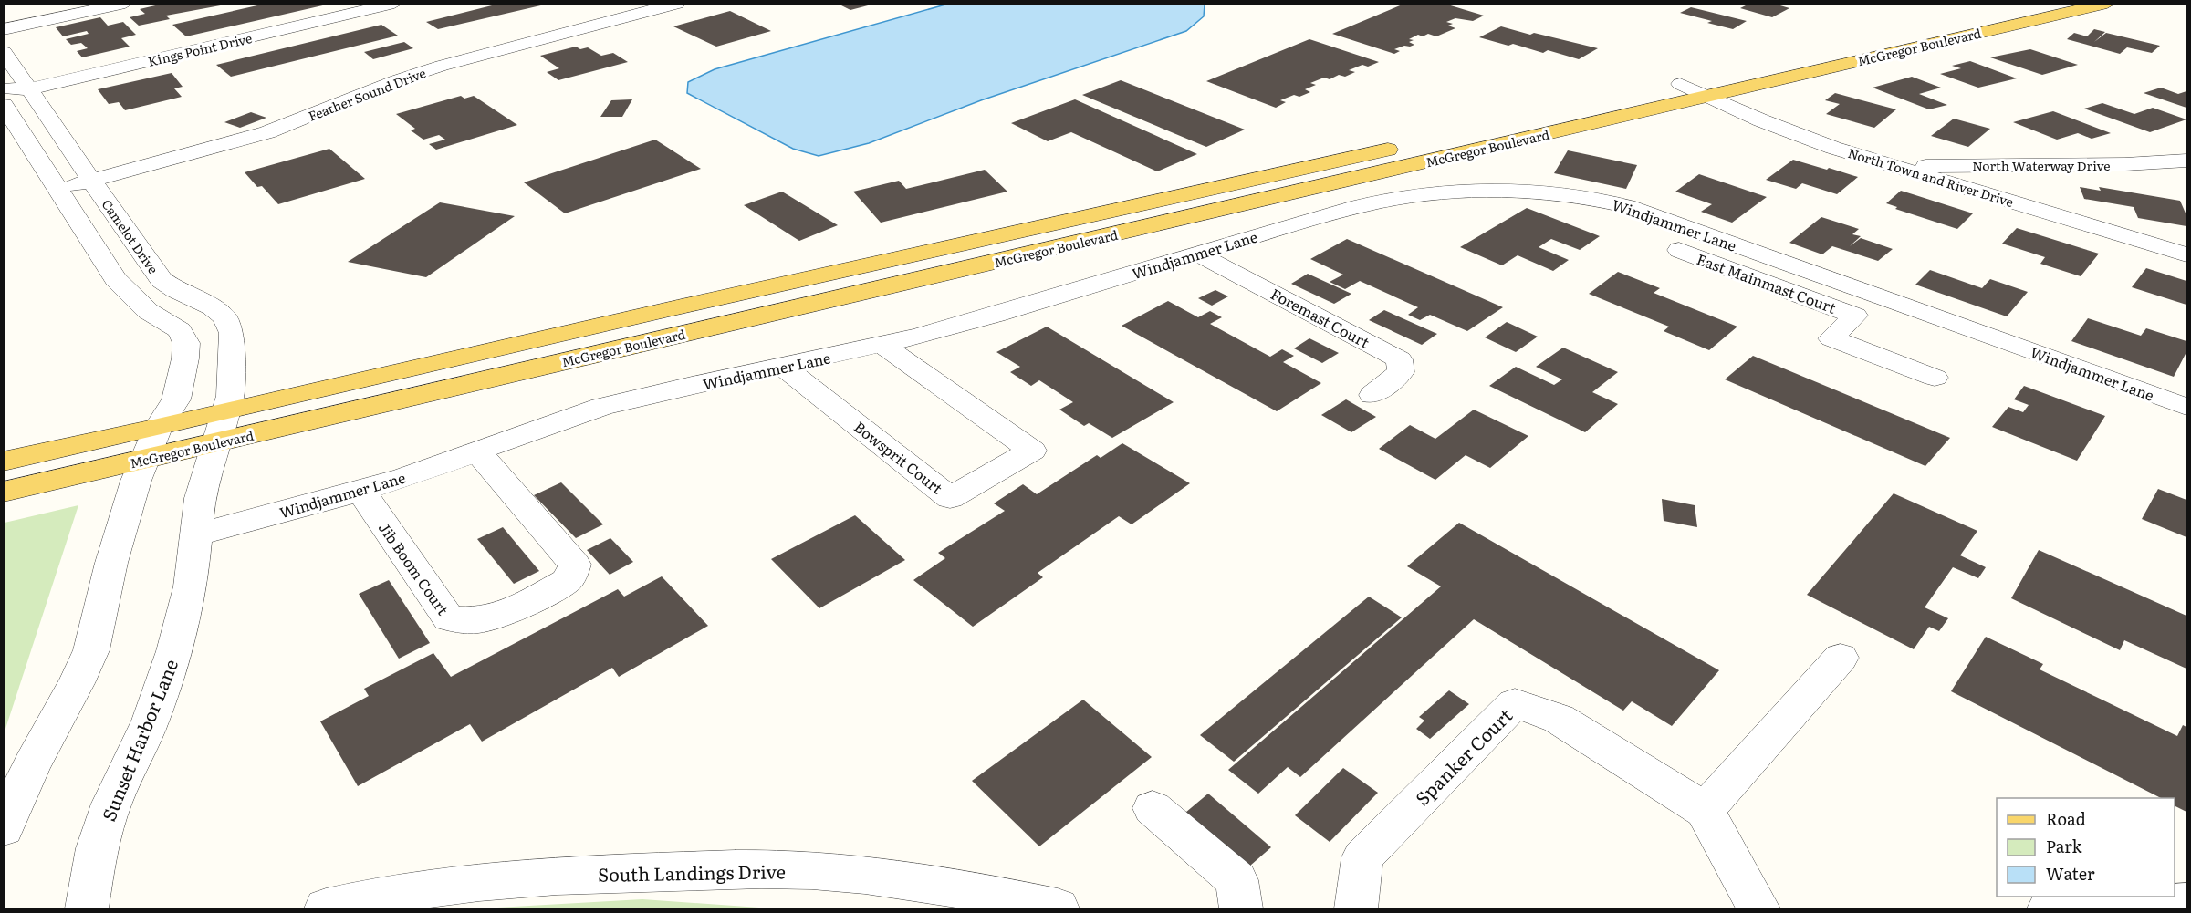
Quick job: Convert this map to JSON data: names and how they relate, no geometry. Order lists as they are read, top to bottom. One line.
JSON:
{"streets":{"main road":["McGregor Boulevard"],"street":["Kings Point Drive","Feather Sound Drive","North Waterway Drive","North Town and River Drive","Windjammer Lane","Camelot Drive","East Mainmast Court","Foremast Court","Bowsprit Court","Jib Boom Court","Sunset Harbor Lane","Spanker Court","South Landings Drive"]},"crossings":[["McGregor Boulevard","North Town and River Drive"],["McGregor Boulevard","Camelot Drive"],["McGregor Boulevard","Sunset Harbor Lane"],["Kings Point Drive","Camelot Drive"],["Feather Sound Drive","Camelot Drive"],["North Waterway Drive","North Town and River Drive"],["Windjammer Lane","East Mainmast Court"],["Windjammer Lane","Foremast Court"],["Windjammer Lane","Bowsprit Court"],["Windjammer Lane","Jib Boom Court"],["Windjammer Lane","Sunset Harbor Lane"],["Camelot Drive","Sunset Harbor Lane"]],"legend":["Road","Park","Water"]}
